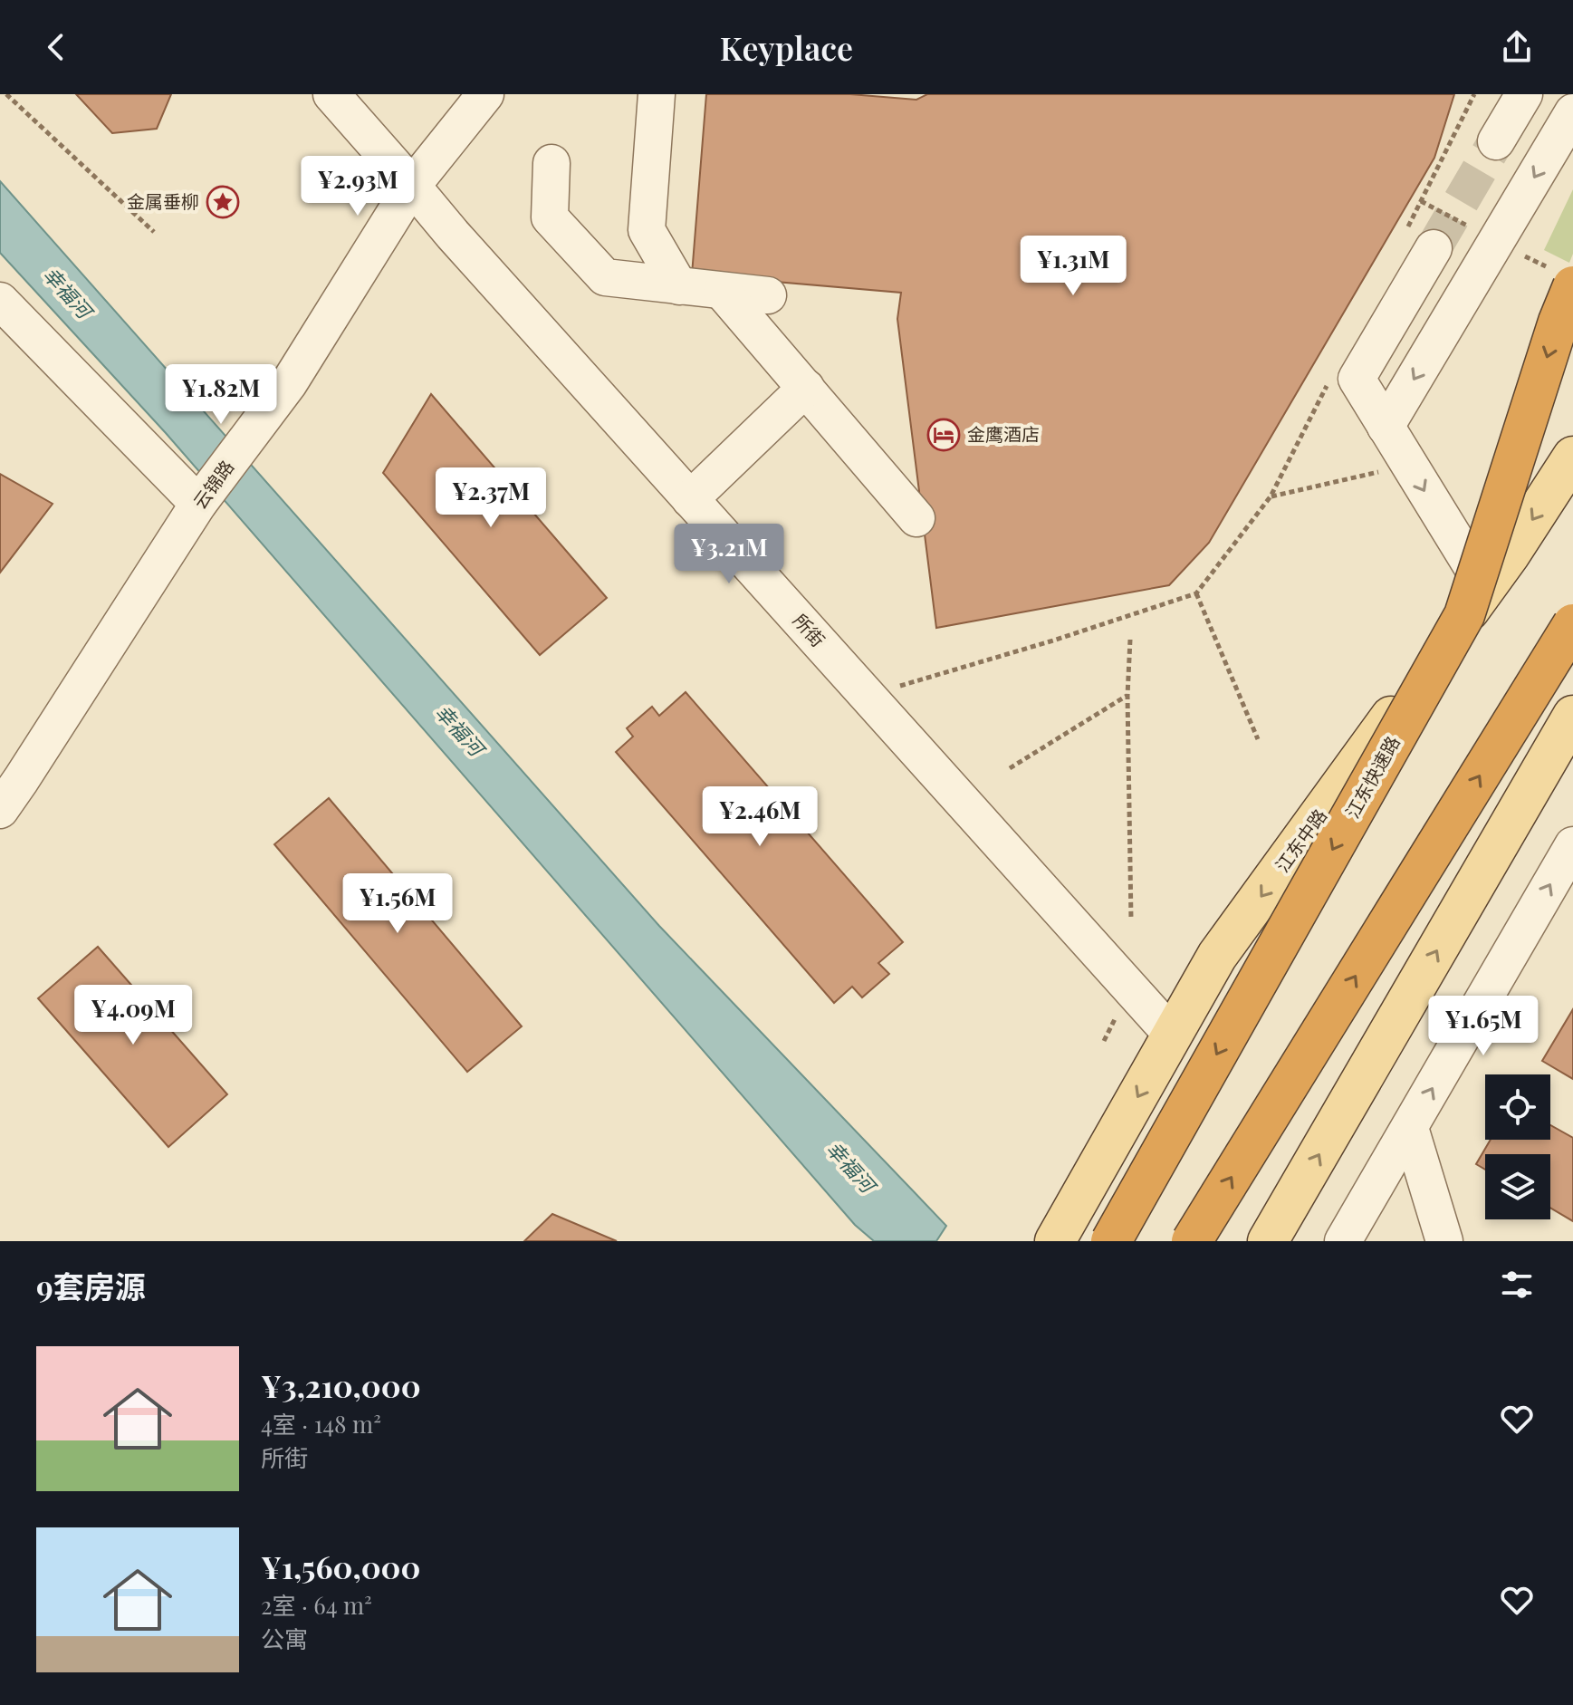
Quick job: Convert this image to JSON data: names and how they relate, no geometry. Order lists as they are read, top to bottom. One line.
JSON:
{"streets":{"highway":["江东快速路"],"main road":["江东中路"],"street":["云锦路","所街"]},"crossings":[["云锦路","所街"],["所街","江东中路"]],"water":["幸福河"],"places":{"place":["金属垂柳"],"hotel":["金鹰酒店"]},"page":{"header":"Keyplace","price":["¥2.93M","¥1.31M","¥1.82M","¥2.37M","¥3.21M","¥2.46M","¥1.56M","¥4.09M","¥1.65M"],"heading":"9套房源","list":[{"name":"¥3,210,000","note":"4室 · 148 m² · 所街"},{"name":"¥1,560,000","note":"2室 · 64 m² · 公寓"}]}}
